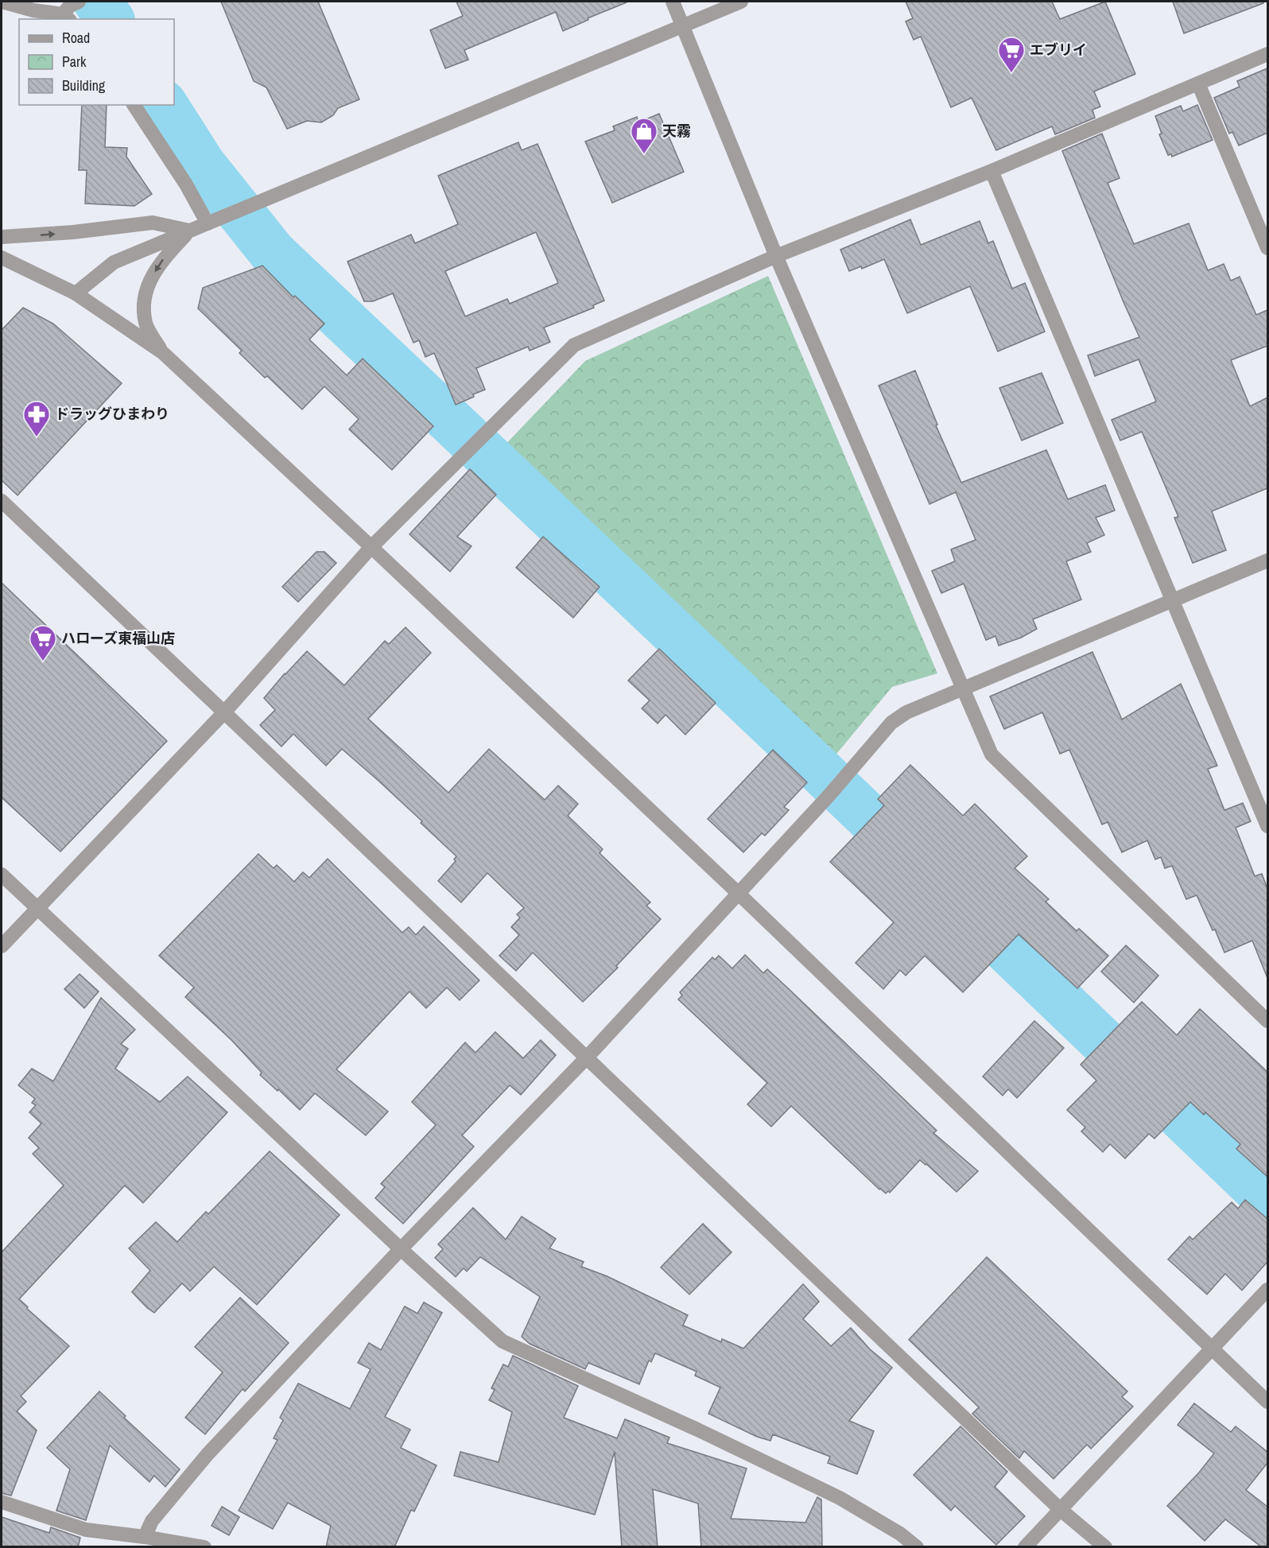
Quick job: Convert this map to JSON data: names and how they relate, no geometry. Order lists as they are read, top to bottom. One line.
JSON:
{"places":{"supermarket":["エブリイ","ハローズ東福山店"],"shop":["天霧"],"pharmacy":["ドラッグひまわり"]},"legend":["Road","Park","Building"]}
